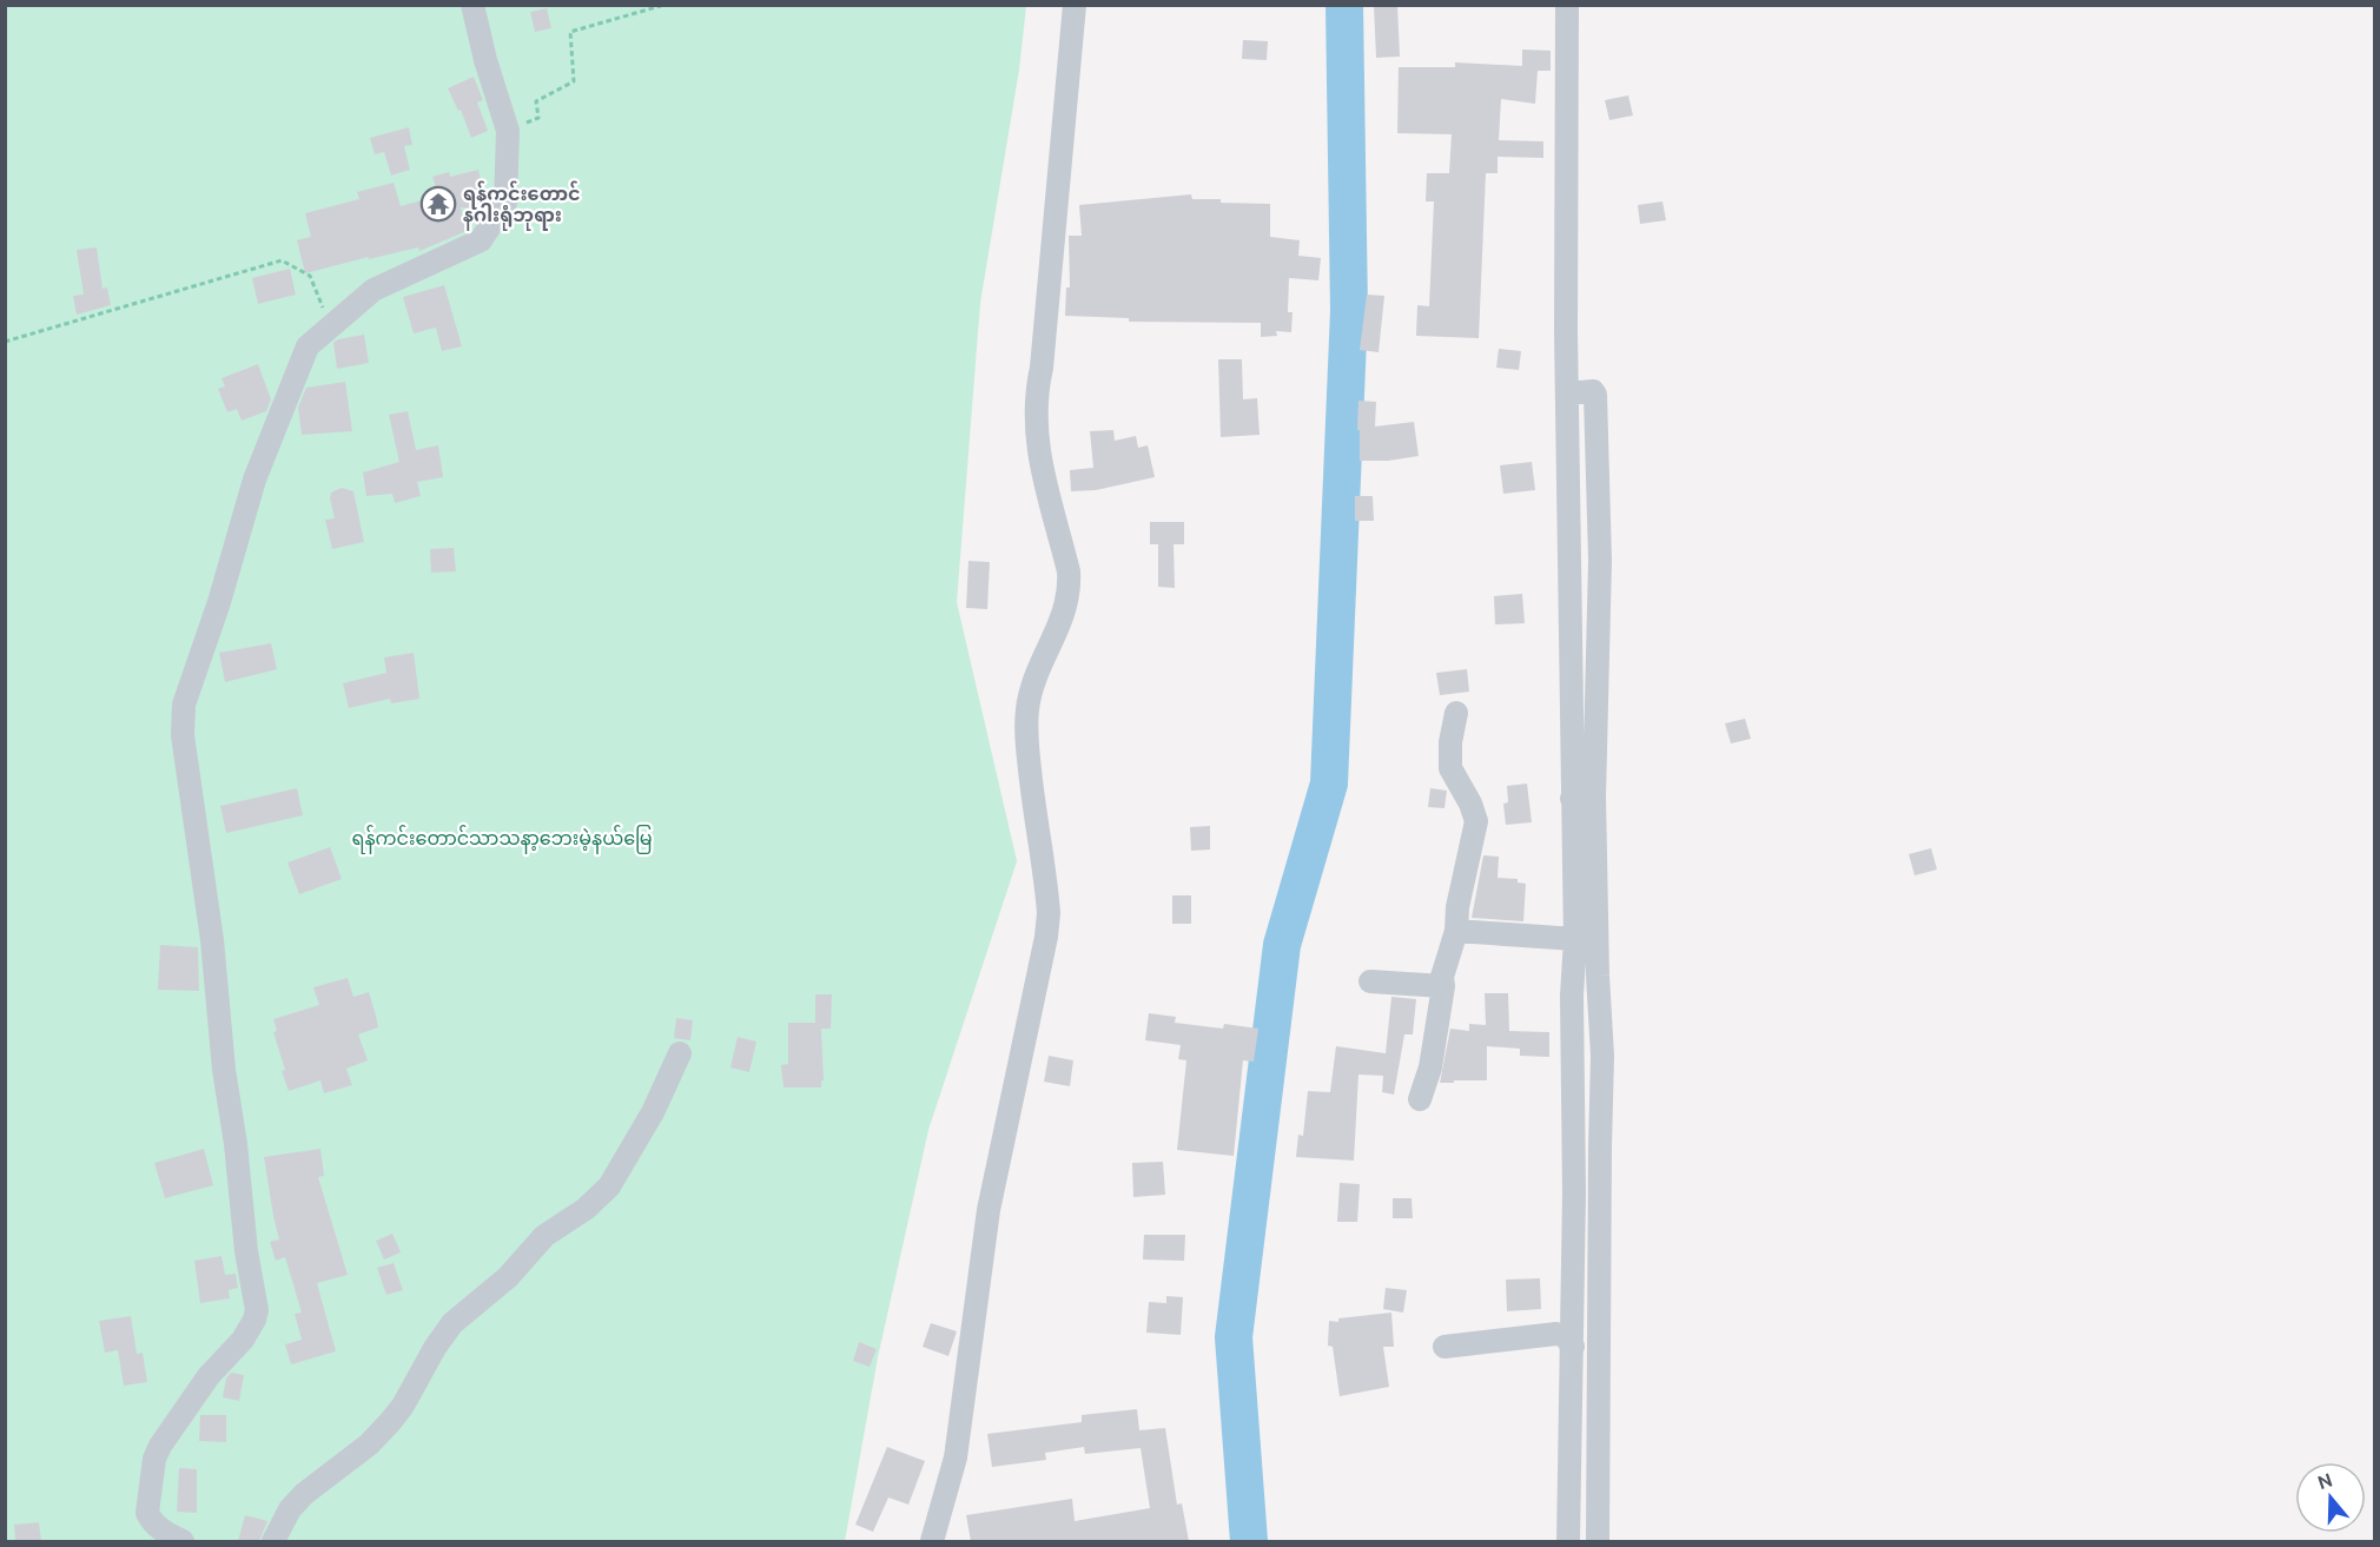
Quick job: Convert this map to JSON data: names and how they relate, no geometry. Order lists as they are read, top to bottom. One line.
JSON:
{"parks":["ရန်ကင်းတောင်သာသနာ့ဘေးမဲ့နယ်မြေ"],"places":{"temple":["ရန်ကင်းတောင် နဂါးရုံဘုရား"]},"north":"top"}
